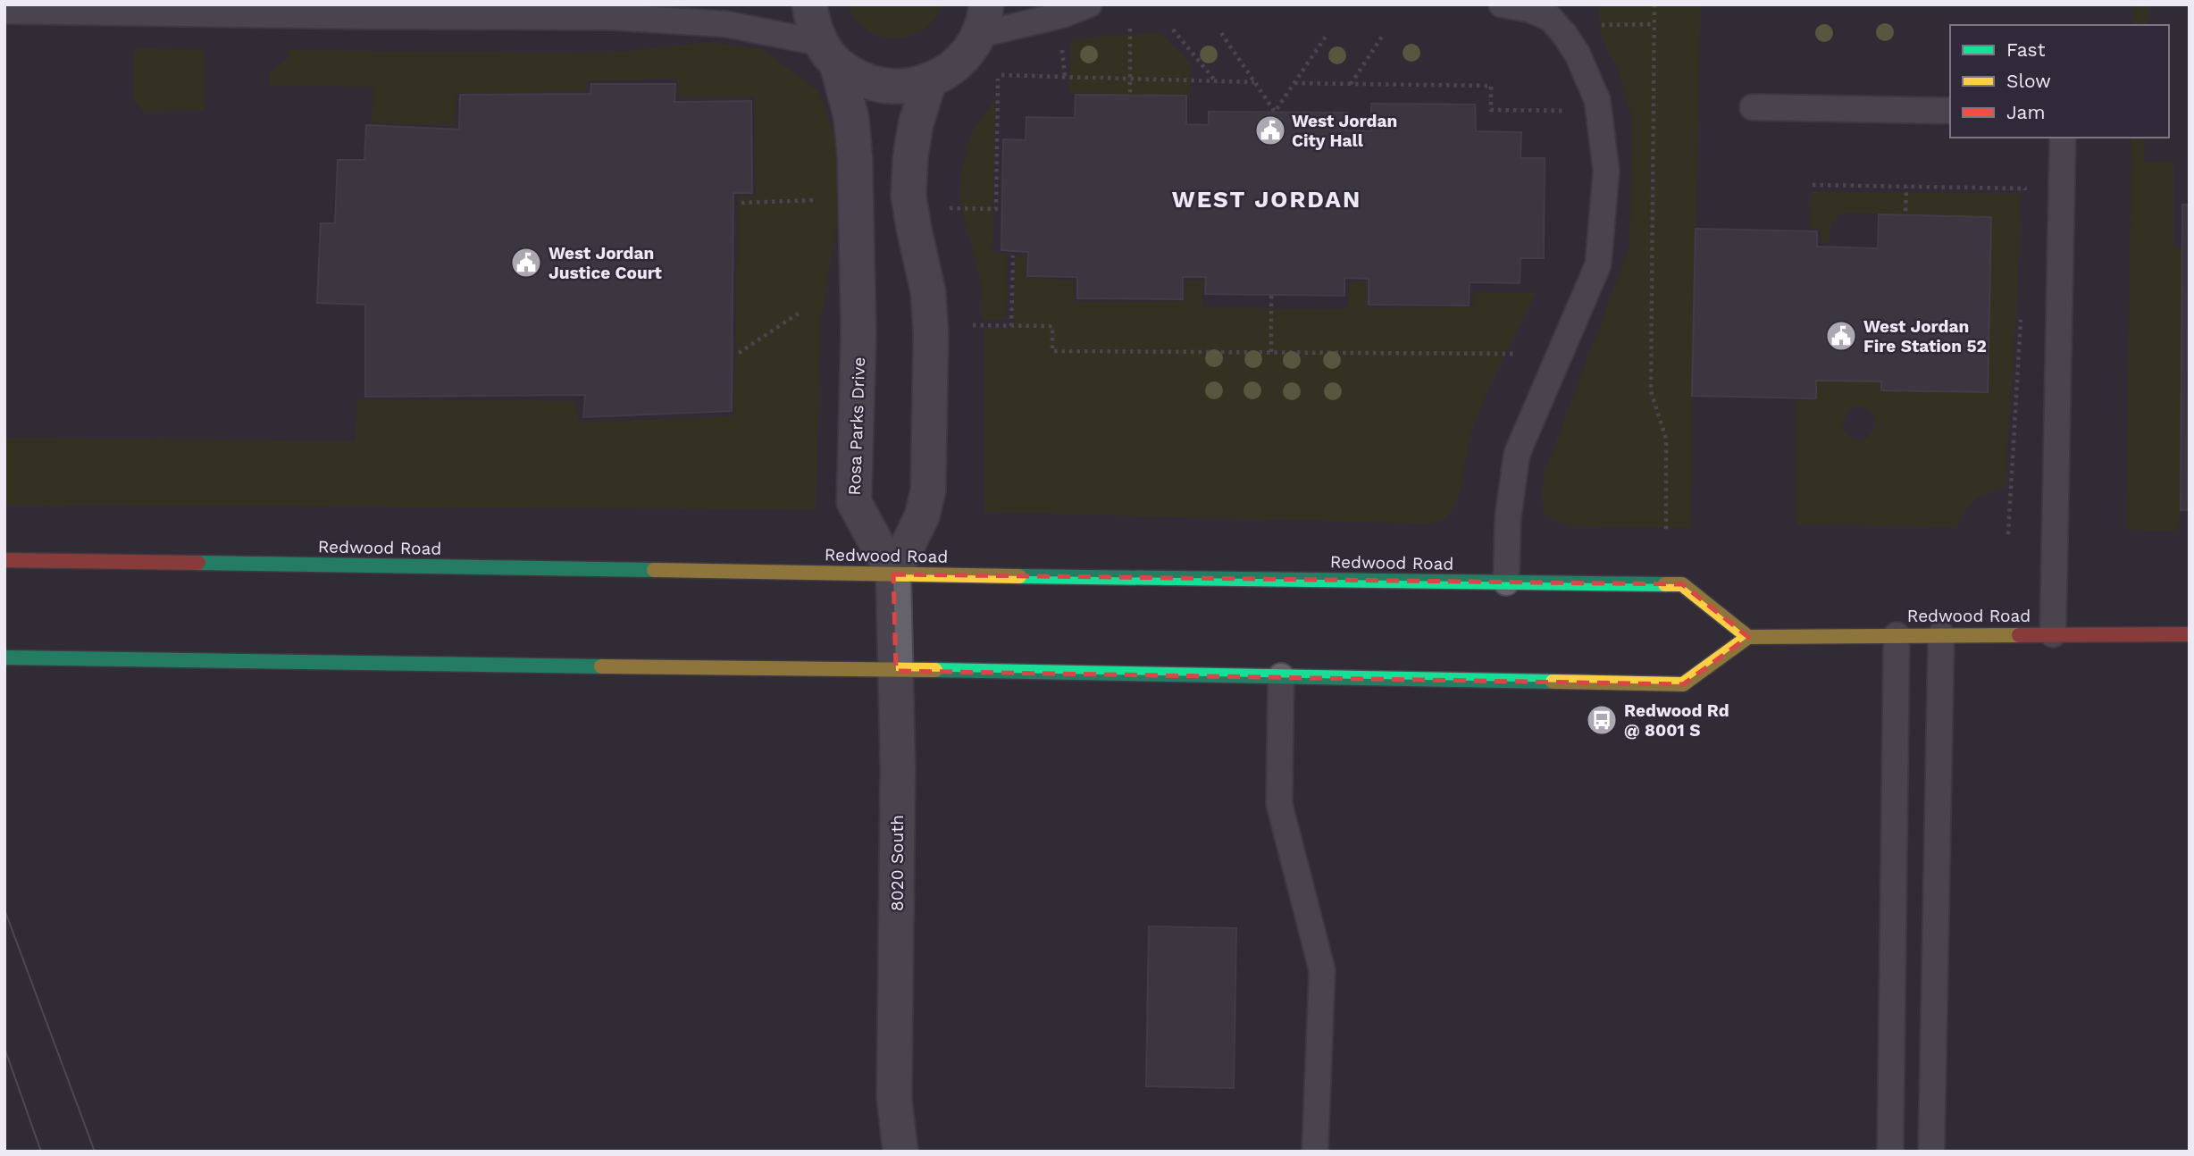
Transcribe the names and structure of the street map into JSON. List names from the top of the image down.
{
  "streets": {
    "main road": ["Redwood Road"],
    "street": ["Rosa Parks Drive", "8020 South"]
  },
  "crossings": [
    ["Rosa Parks Drive", "Redwood Road"],
    ["Rosa Parks Drive", "8020 South"],
    ["Redwood Road", "8020 South"]
  ],
  "districts": ["WEST JORDAN"],
  "places": {
    "public building": ["West Jordan City Hall", "West Jordan Justice Court", "West Jordan Fire Station 52"],
    "bus stop": ["Redwood Rd @ 8001 S"]
  },
  "legend": ["Fast", "Slow", "Jam"]
}
